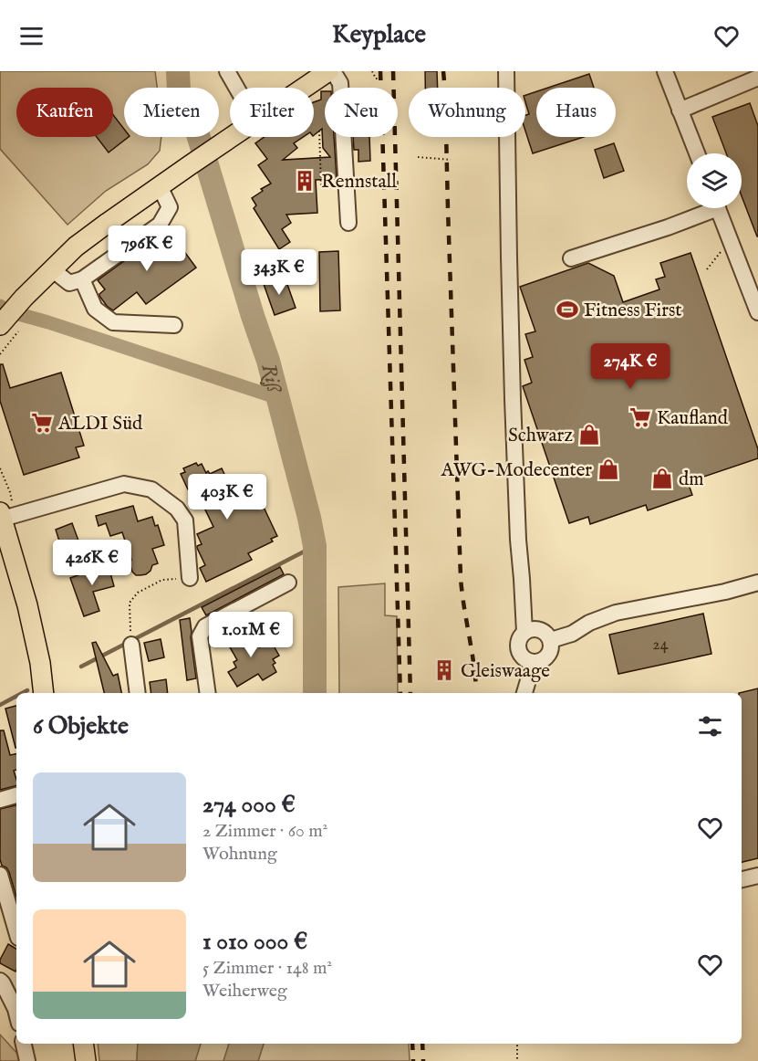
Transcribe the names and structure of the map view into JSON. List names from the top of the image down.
{
  "water": ["Riß"],
  "places": {
    "building": ["Rennstall", "Gleiswaage"],
    "sports": ["Fitness First"],
    "supermarket": ["Kaufland", "ALDI Süd"],
    "shop": ["Schwarz", "AWG-Modecenter", "dm"]
  },
  "house_numbers": ["24"],
  "page": {
    "header": "Keyplace",
    "chip": [
      "Kaufen",
      "Mieten",
      "Filter",
      "Neu",
      "Wohnung",
      "Haus"
    ],
    "price": [
      "796K €",
      "343K €",
      "274K €",
      "403K €",
      "426K €",
      "1.01M €"
    ],
    "heading": "6 Objekte",
    "list": [
      {
        "name": "274 000 €",
        "note": "2 Zimmer · 60 m² · Wohnung"
      },
      {
        "name": "1 010 000 €",
        "note": "5 Zimmer · 148 m² · Weiherweg"
      }
    ]
  }
}
